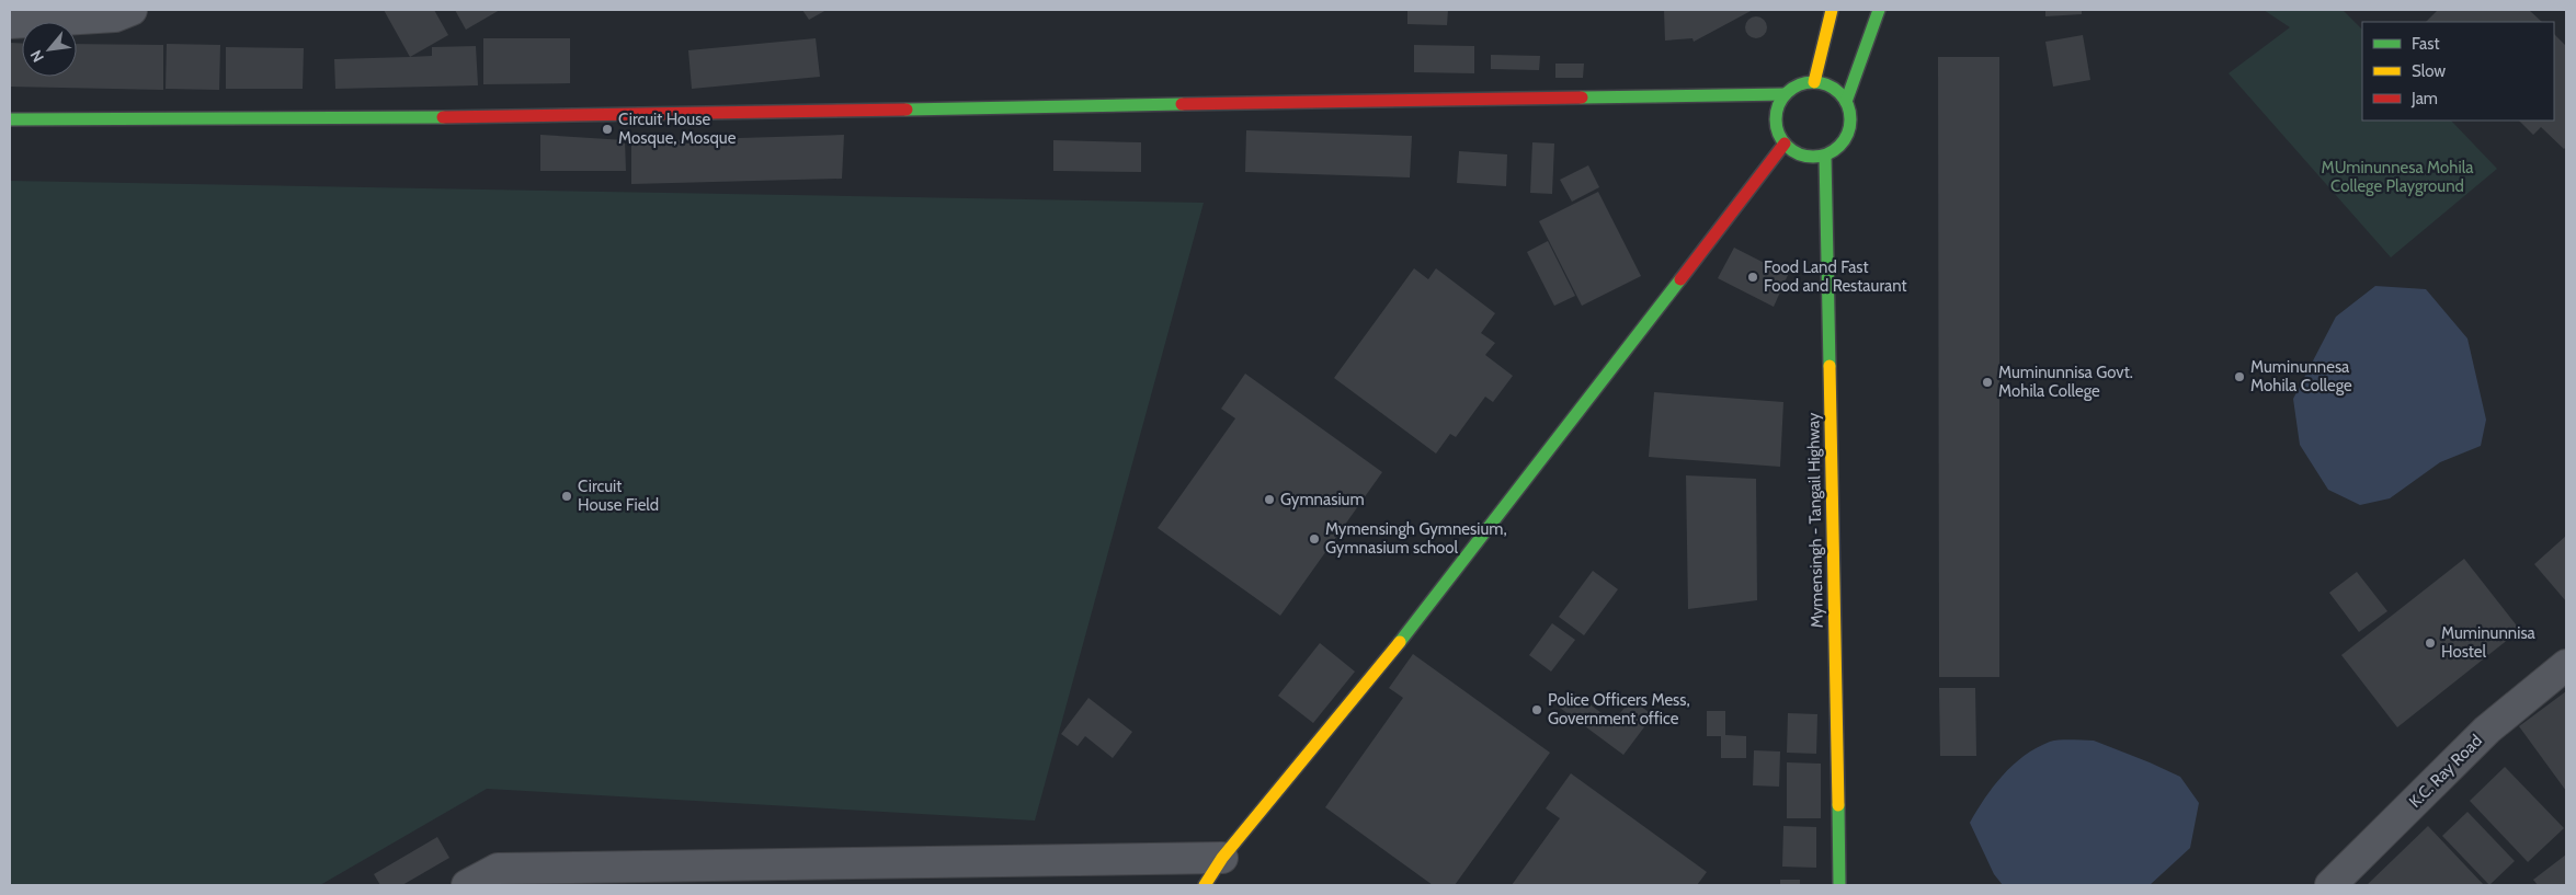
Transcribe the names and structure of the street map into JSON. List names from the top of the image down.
{
  "streets": {
    "main road": ["Mymensingh - Tangail Highway"],
    "street": ["K.C. Ray Road"]
  },
  "parks": ["MUminunnesa Mohila College Playground"],
  "places": [
    "Circuit House Mosque, Mosque",
    "Food Land Fast Food and Restaurant",
    "Muminunnesa Mohila College",
    "Muminunnisa Govt. Mohila College",
    "Circuit House Field",
    "Gymnasium",
    "Mymensingh Gymnesium, Gymnasium school",
    "Muminunnisa Hostel",
    "Police Officers Mess, Government office"
  ],
  "legend": ["Fast", "Slow", "Jam"],
  "north": "bottom left"
}
